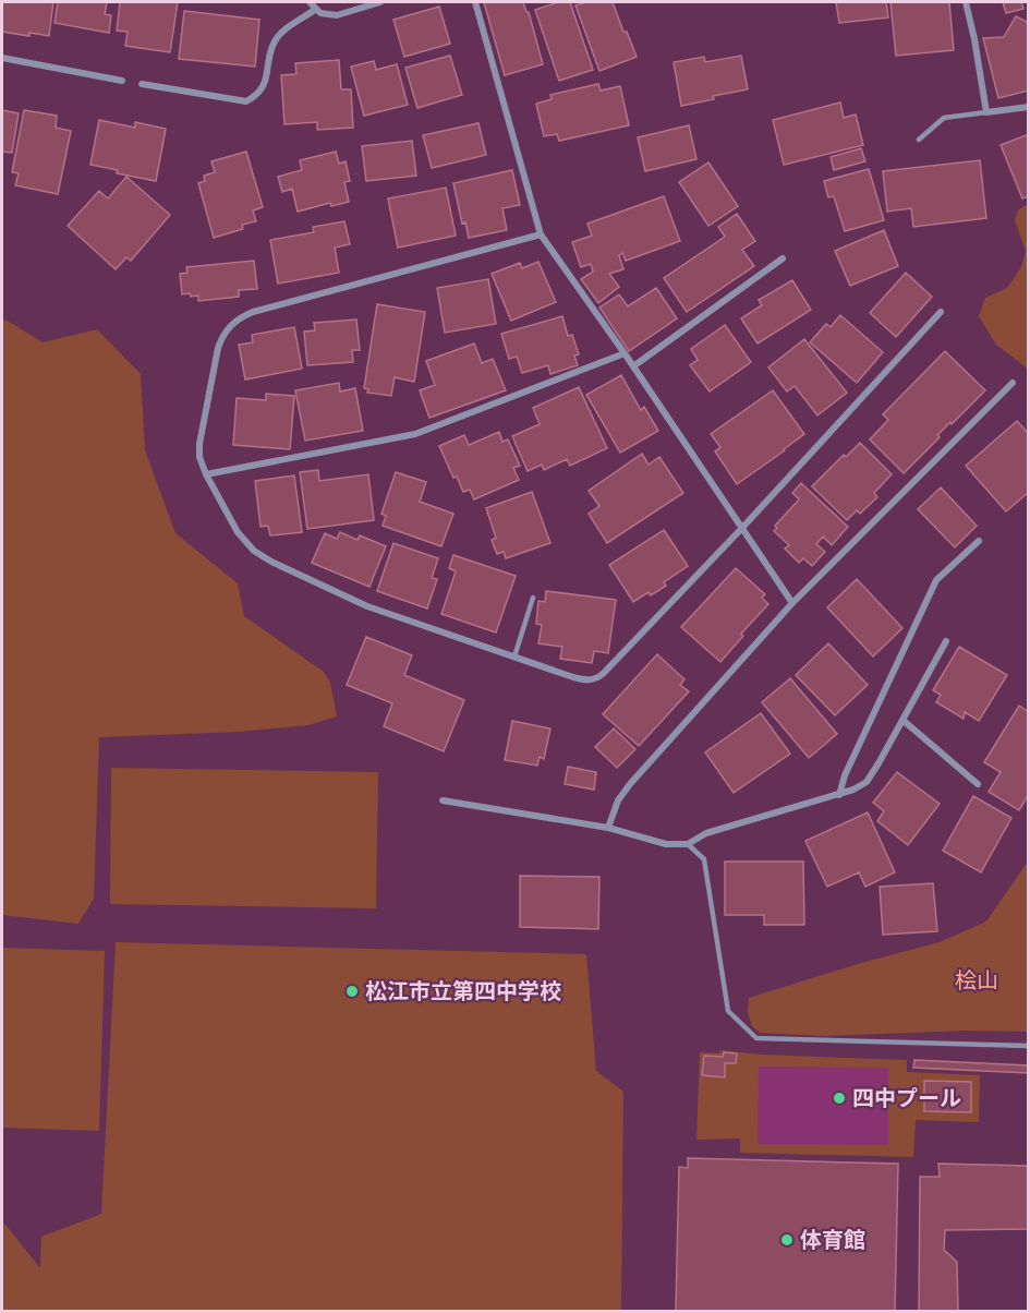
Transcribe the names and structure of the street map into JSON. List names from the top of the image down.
{
  "parks": ["桧山"],
  "places": ["松江市立第四中学校", "四中プール", "体育館"]
}
